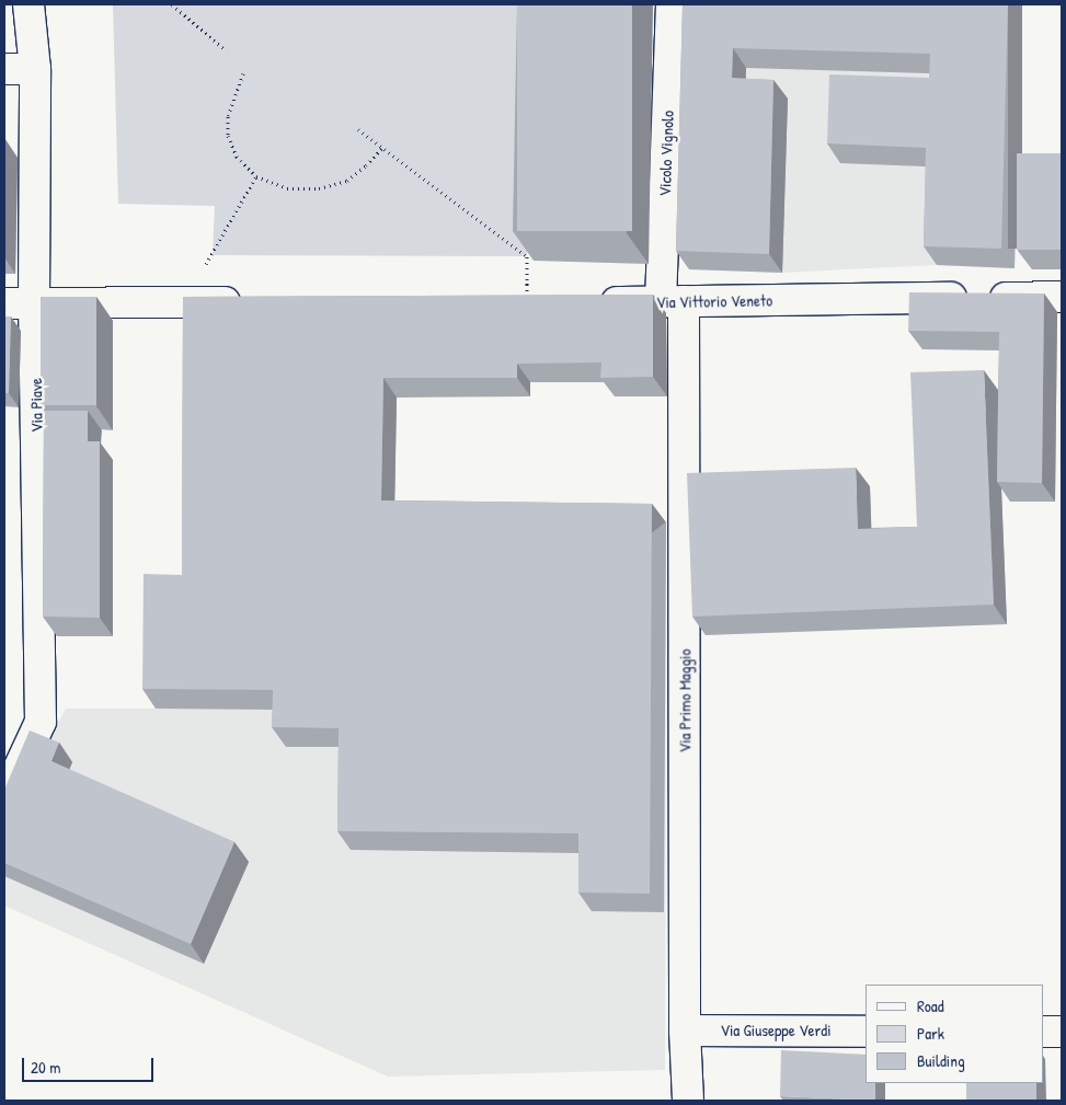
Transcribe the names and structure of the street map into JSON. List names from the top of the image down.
{
  "streets": {
    "street": [
      "Vicolo Vignolo",
      "Via Vittorio Veneto",
      "Via Piave",
      "Via Primo Maggio",
      "Via Giuseppe Verdi"
    ]
  },
  "crossings": [
    ["Vicolo Vignolo", "Via Vittorio Veneto"],
    ["Vicolo Vignolo", "Via Primo Maggio"],
    ["Via Vittorio Veneto", "Via Primo Maggio"],
    ["Via Primo Maggio", "Via Giuseppe Verdi"]
  ],
  "legend": ["Road", "Park", "Building"],
  "scale_bar": "20 m"
}
